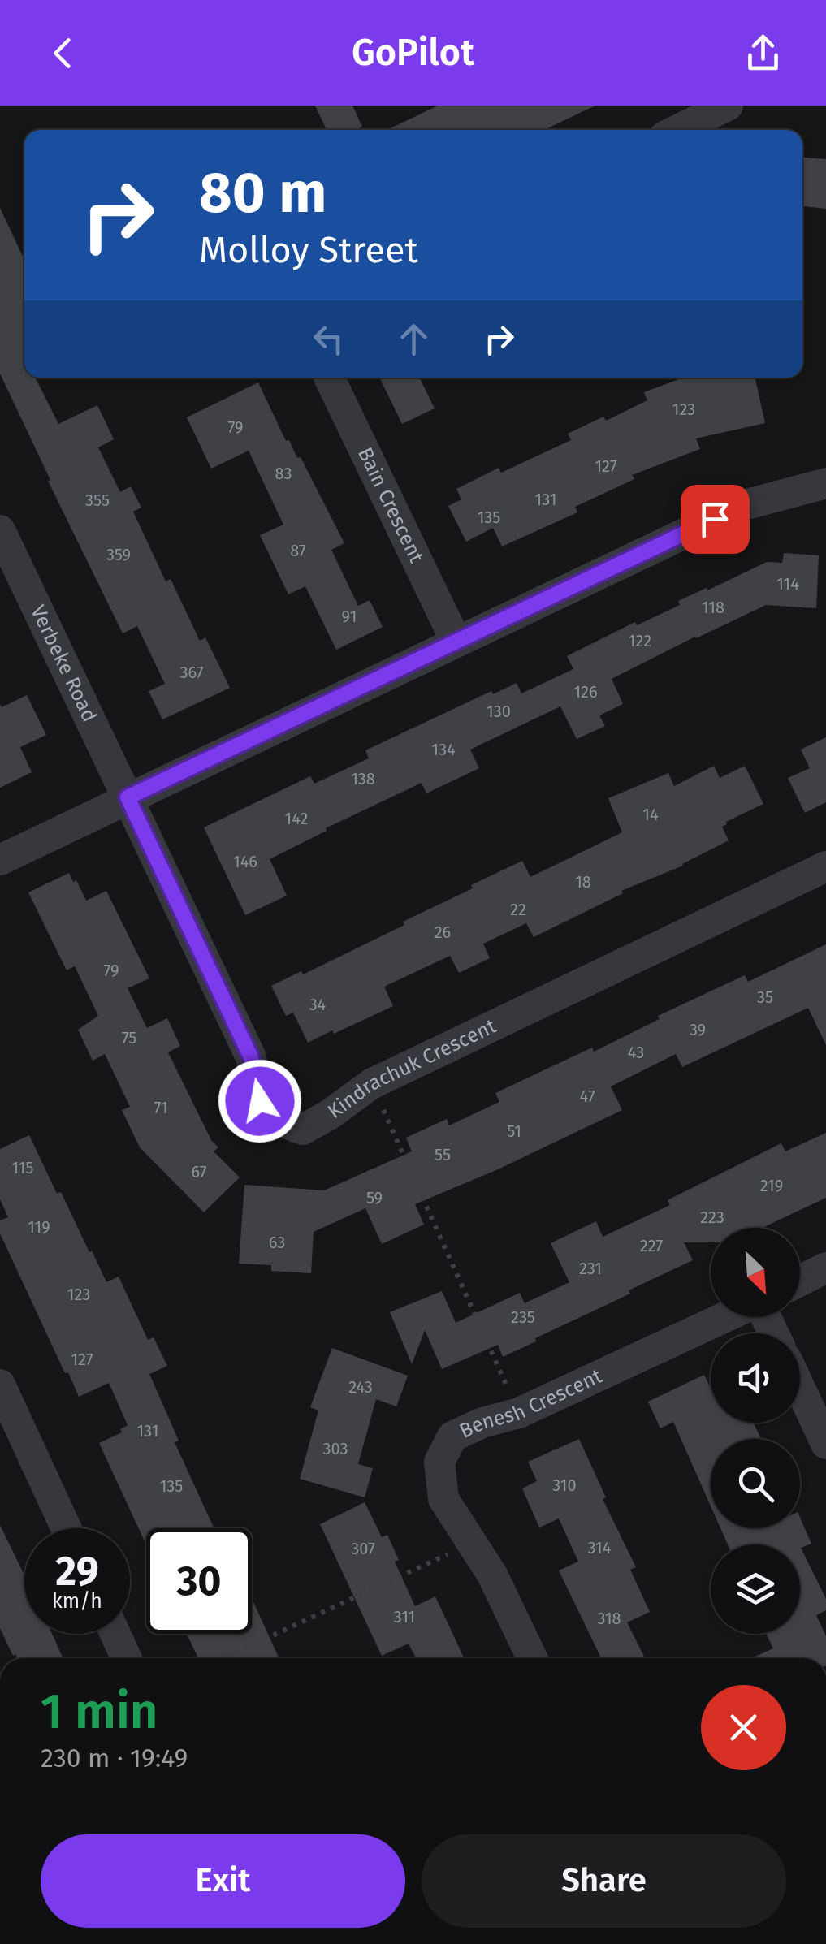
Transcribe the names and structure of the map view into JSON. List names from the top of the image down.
{
  "streets": {
    "street": [
      "Bain Crescent",
      "Verbeke Road",
      "Kindrachuk Crescent",
      "Benesh Crescent"
    ]
  },
  "crossings": [
    ["Verbeke Road", "Kindrachuk Crescent"]
  ],
  "house_numbers": [
    "123",
    "79",
    "127",
    "83",
    "131",
    "355",
    "135",
    "87",
    "359",
    "114",
    "118",
    "91",
    "122",
    "367",
    "126",
    "130",
    "134",
    "138",
    "14",
    "142",
    "146",
    "18",
    "22",
    "26",
    "79",
    "35",
    "34",
    "39",
    "75",
    "43",
    "47",
    "71",
    "51",
    "55",
    "115",
    "67",
    "219",
    "59",
    "223",
    "119",
    "63",
    "227",
    "231",
    "123",
    "235",
    "127",
    "243",
    "131",
    "303",
    "310",
    "135",
    "314",
    "307",
    "311",
    "318"
  ],
  "north": "bottom right",
  "page": {
    "header": "GoPilot",
    "turn": ["80 m", "Molloy Street"],
    "speed": "29 km/h",
    "limit": "30",
    "heading": ["1 min", "230 m · 19:49"],
    "buttons": ["Exit", "Share"]
  }
}
